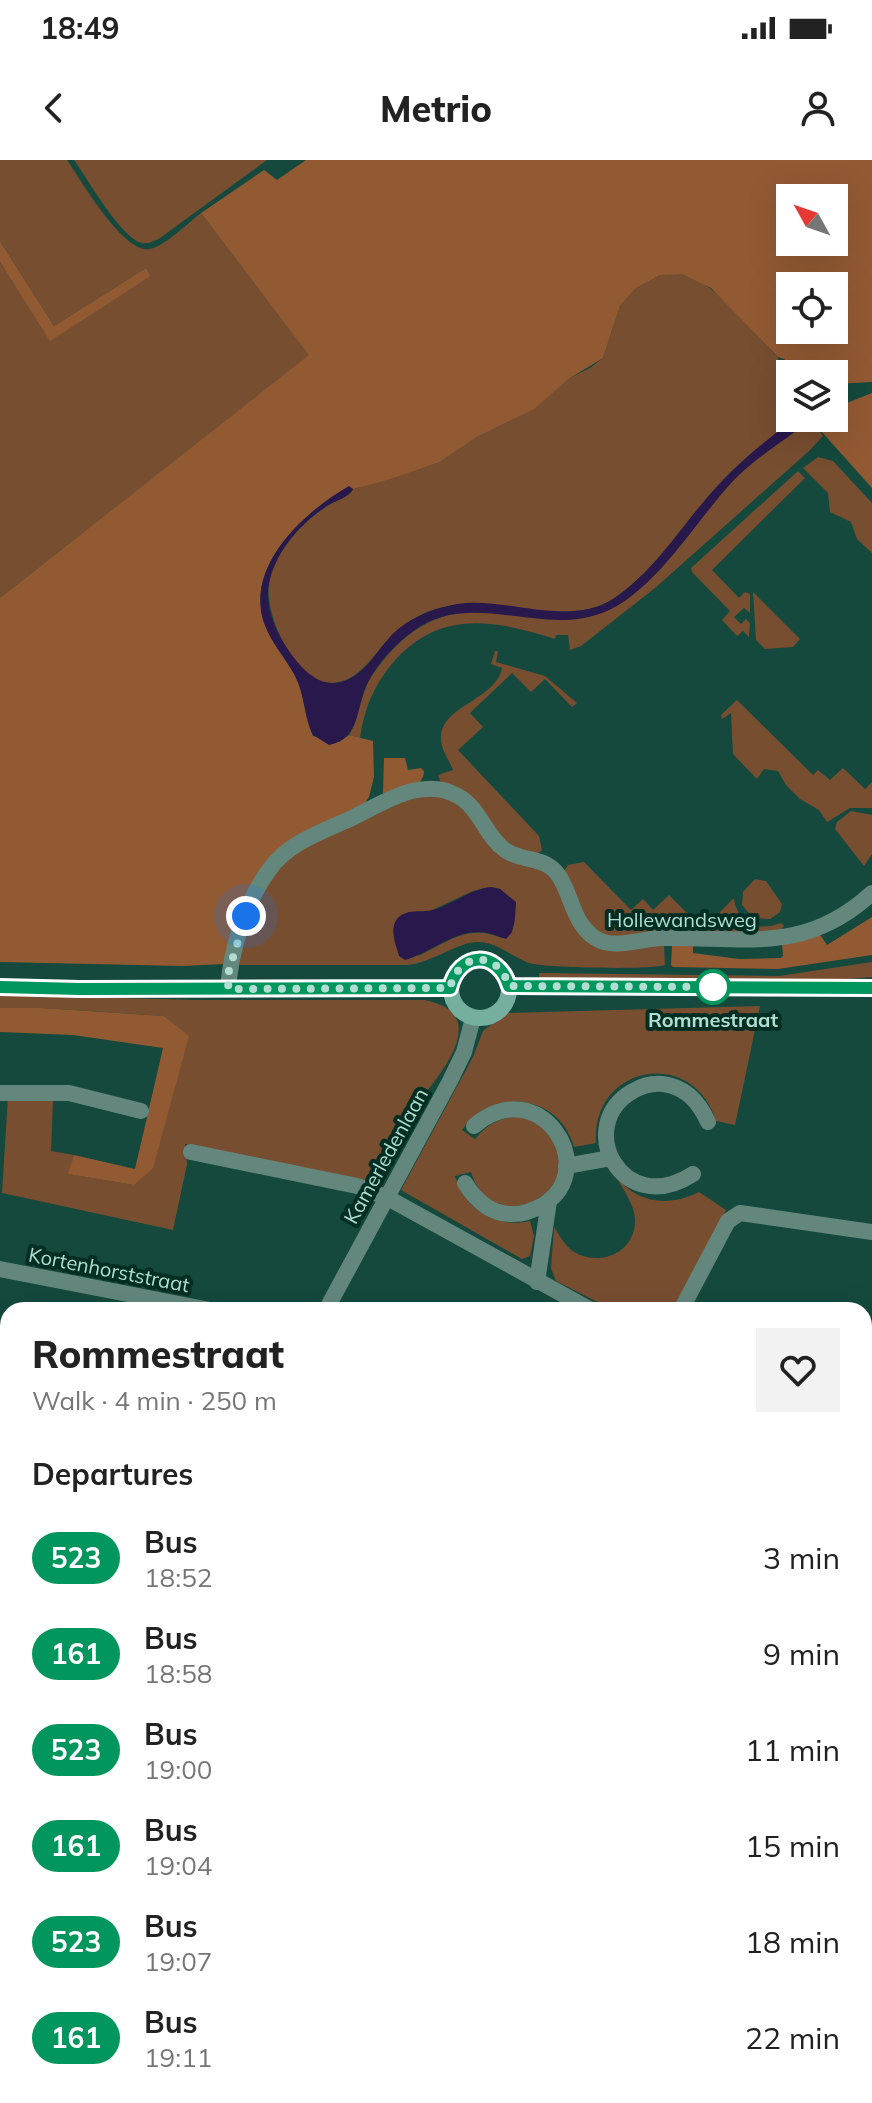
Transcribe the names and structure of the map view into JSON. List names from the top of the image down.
{
  "streets": {
    "street": ["Hollewandsweg", "Kamerledenlaan", "Kortenhorststraat"]
  },
  "places": ["Rommestraat"],
  "lines": ["bus line 523"],
  "north": "top left",
  "page": {
    "status": "18:49",
    "header": "Metrio",
    "heading": [
      ["Rommestraat", "Walk · 4 min · 250 m"],
      "Departures"
    ],
    "list": [
      {
        "mark": "523",
        "name": "Bus",
        "note": "18:52",
        "value": "3 min"
      },
      {
        "mark": "161",
        "name": "Bus",
        "note": "18:58",
        "value": "9 min"
      },
      {
        "mark": "523",
        "name": "Bus",
        "note": "19:00",
        "value": "11 min"
      },
      {
        "mark": "161",
        "name": "Bus",
        "note": "19:04",
        "value": "15 min"
      },
      {
        "mark": "523",
        "name": "Bus",
        "note": "19:07",
        "value": "18 min"
      },
      {
        "mark": "161",
        "name": "Bus",
        "note": "19:11",
        "value": "22 min"
      }
    ]
  }
}
